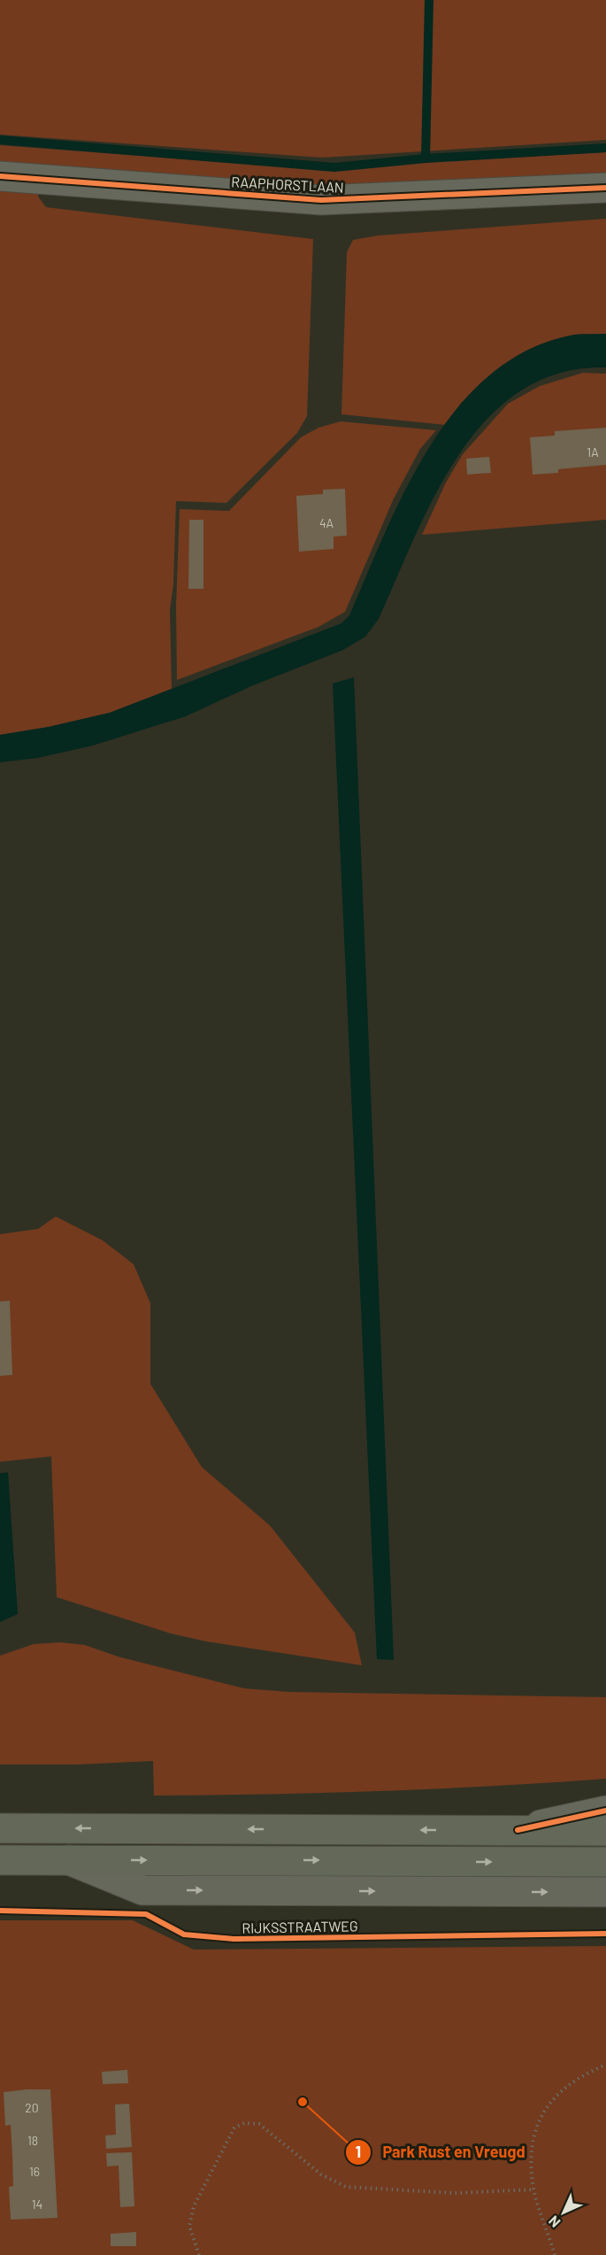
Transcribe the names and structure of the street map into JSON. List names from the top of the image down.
{
  "streets": {
    "street": ["RAAPHORSTLAAN"],
    "cycle path": ["RIJKSSTRAATWEG"]
  },
  "places": ["Park Rust en Vreugd"],
  "house_numbers": [
    "1A",
    "4A",
    "20",
    "18",
    "16",
    "14"
  ],
  "north": "bottom left"
}
